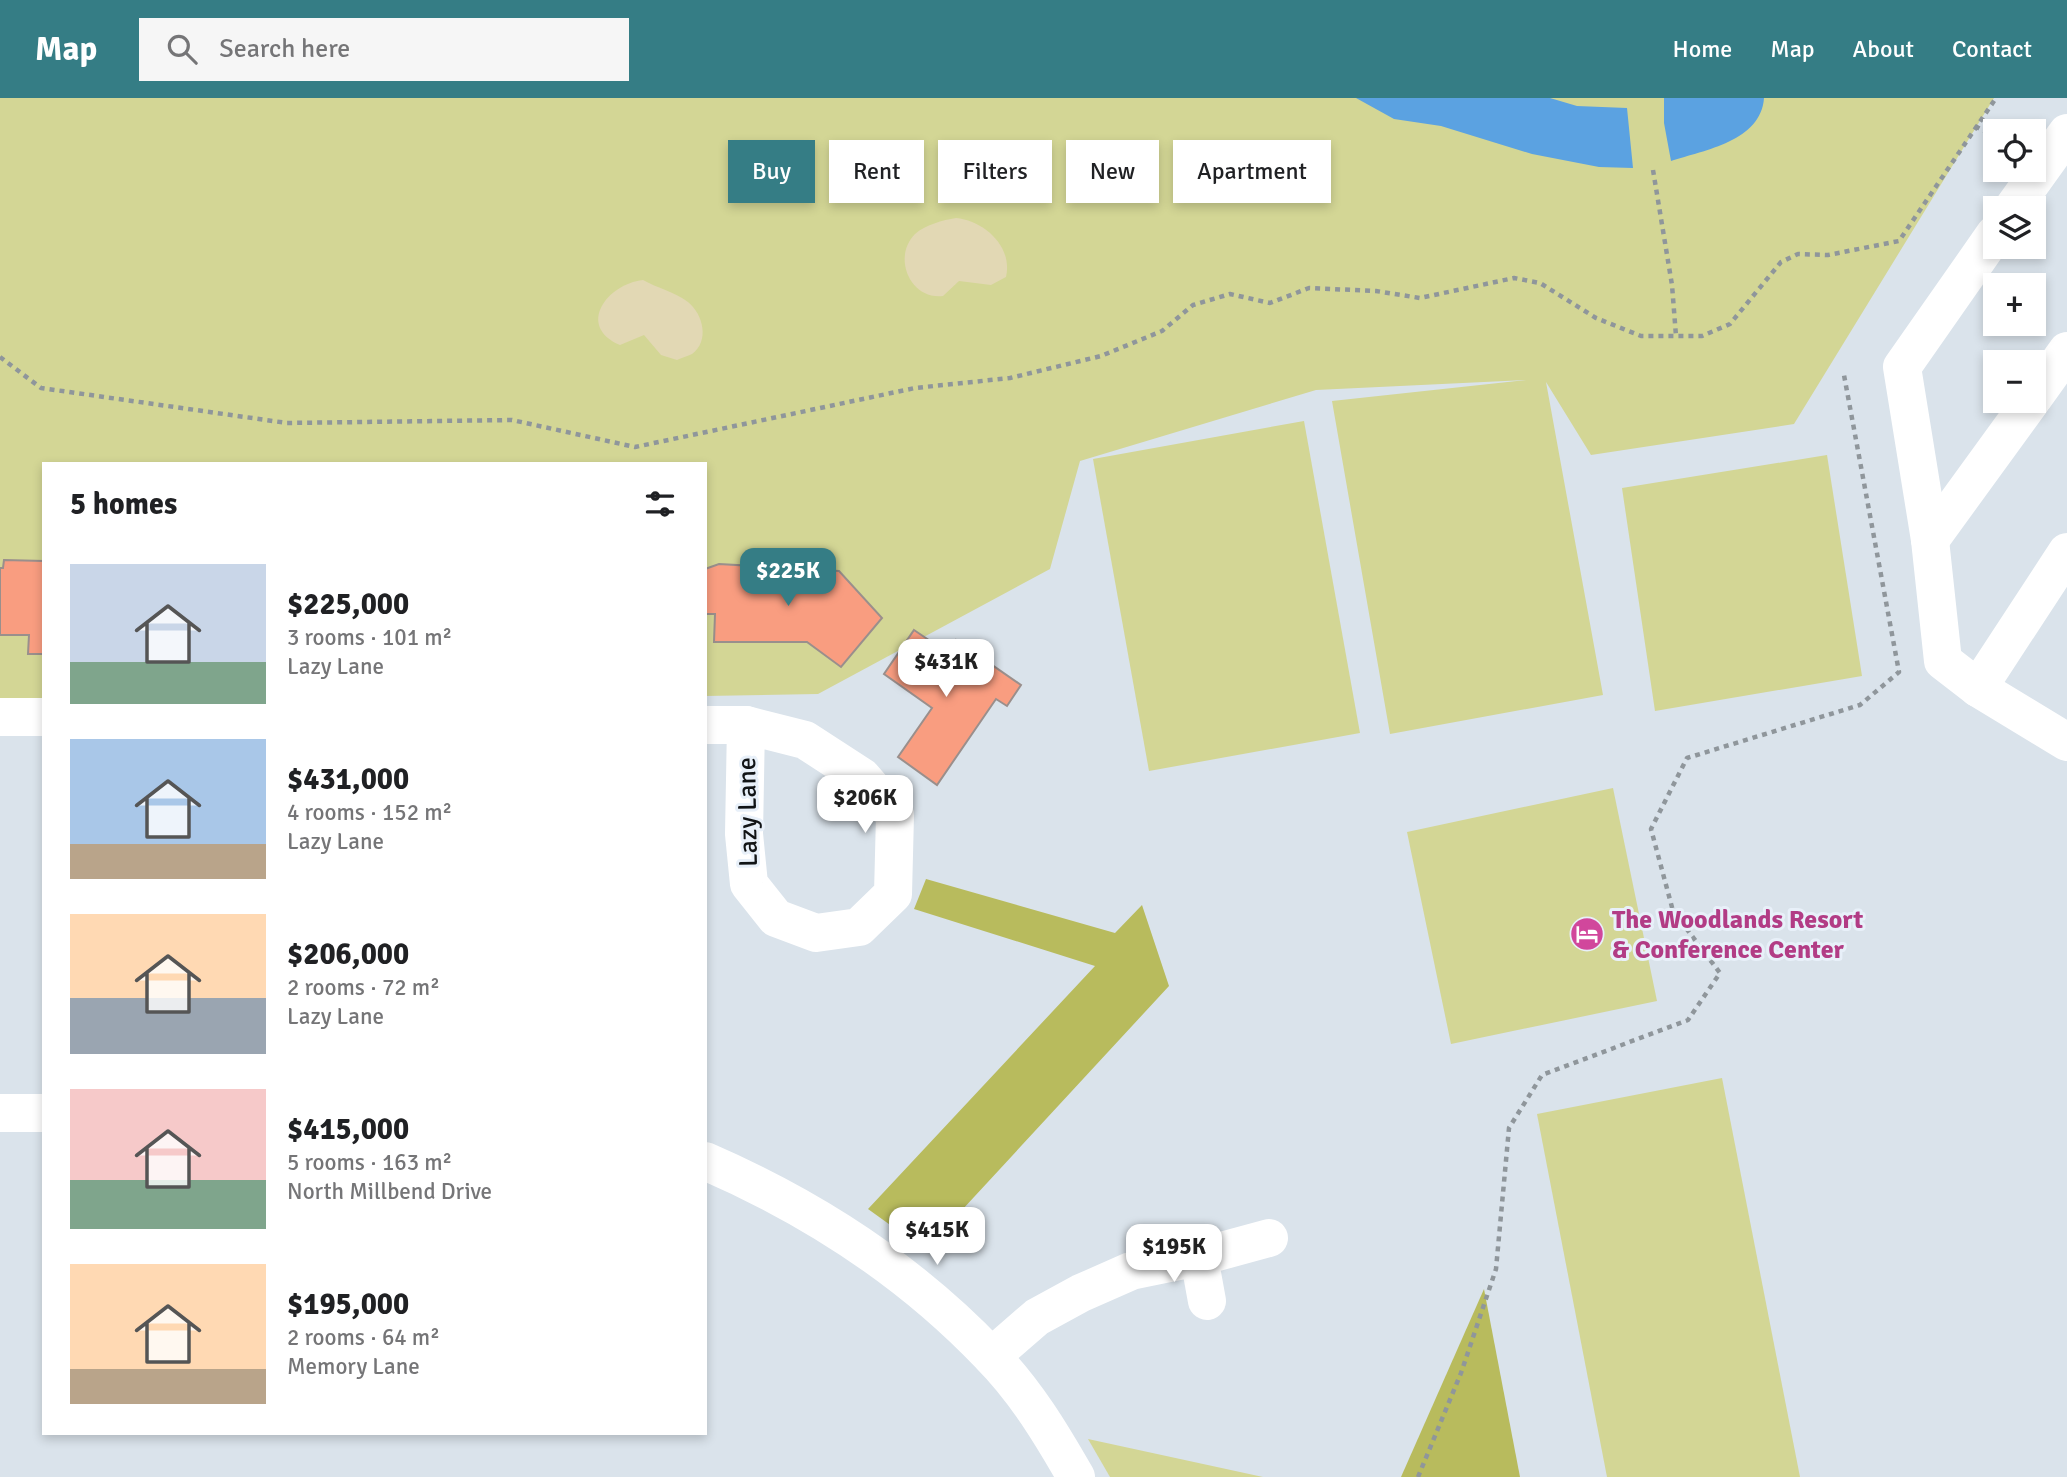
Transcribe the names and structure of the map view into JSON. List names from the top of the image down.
{
  "streets": {
    "street": ["Lazy Lane"]
  },
  "places": {
    "hotel": ["The Woodlands Resort & Conference Center"]
  },
  "page": {
    "header": "Map",
    "search": "Search here",
    "nav": [
      "Home",
      "Map",
      "About",
      "Contact"
    ],
    "map_buttons": ["+", "−"],
    "chip": [
      "Buy",
      "Rent",
      "Filters",
      "New",
      "Apartment"
    ],
    "heading": "5 homes",
    "list": [
      {
        "name": "$225,000",
        "note": "3 rooms · 101 m² · Lazy Lane"
      },
      {
        "name": "$431,000",
        "note": "4 rooms · 152 m² · Lazy Lane"
      },
      {
        "name": "$206,000",
        "note": "2 rooms · 72 m² · Lazy Lane"
      },
      {
        "name": "$415,000",
        "note": "5 rooms · 163 m² · North Millbend Drive"
      },
      {
        "name": "$195,000",
        "note": "2 rooms · 64 m² · Memory Lane"
      }
    ],
    "price": [
      "$225K",
      "$431K",
      "$206K",
      "$415K",
      "$195K"
    ]
  }
}
